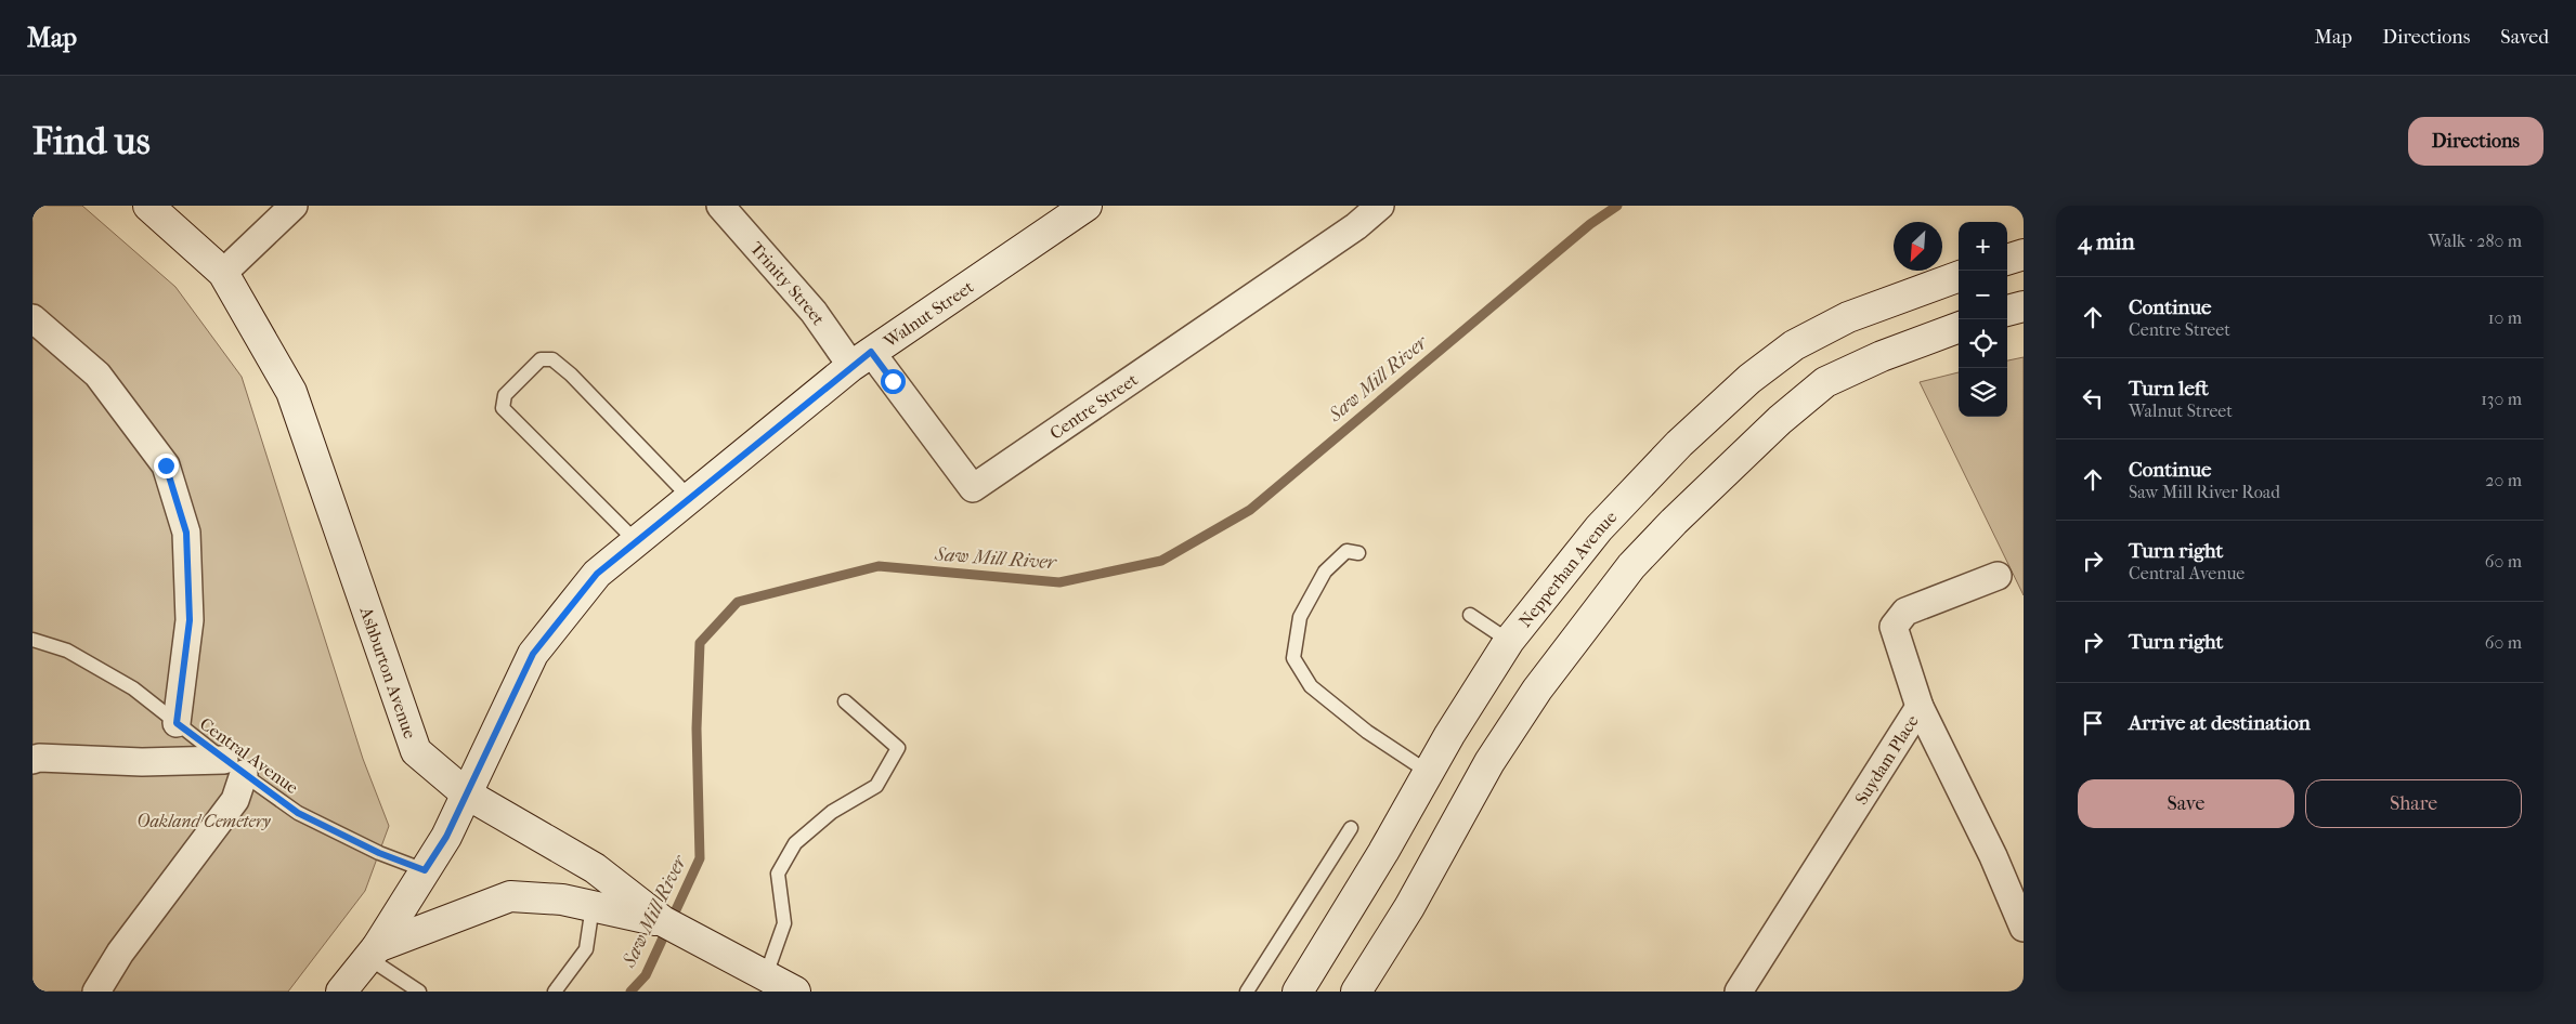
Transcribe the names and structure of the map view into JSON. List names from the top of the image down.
{
  "streets": {
    "main road": ["Walnut Street", "Nepperhan Avenue", "Ashburton Avenue"],
    "street": ["Trinity Street", "Centre Street", "Suydam Place"],
    "lane": ["Central Avenue"]
  },
  "crossings": [
    ["Trinity Street", "Walnut Street"],
    ["Trinity Street", "Centre Street"],
    ["Walnut Street", "Centre Street"],
    ["Walnut Street", "Ashburton Avenue"],
    ["Walnut Street", "Central Avenue"]
  ],
  "water": ["Saw Mill River"],
  "parks": ["Oakland Cemetery"],
  "north": "bottom left",
  "page": {
    "header": "Map",
    "nav": ["Map", "Directions", "Saved"],
    "buttons": [
      "Directions",
      ["Save", "Share"]
    ],
    "title": "Find us",
    "heading": ["4 min", "Walk · 280 m"],
    "map_buttons": ["+", "−"],
    "list": [
      ["Continue", "Centre Street", "10 m"],
      ["Turn left", "Walnut Street", "130 m"],
      ["Continue", "Saw Mill River Road", "20 m"],
      ["Turn right", "Central Avenue", "60 m"],
      ["Turn right", "60 m"],
      "Arrive at destination"
    ]
  }
}
